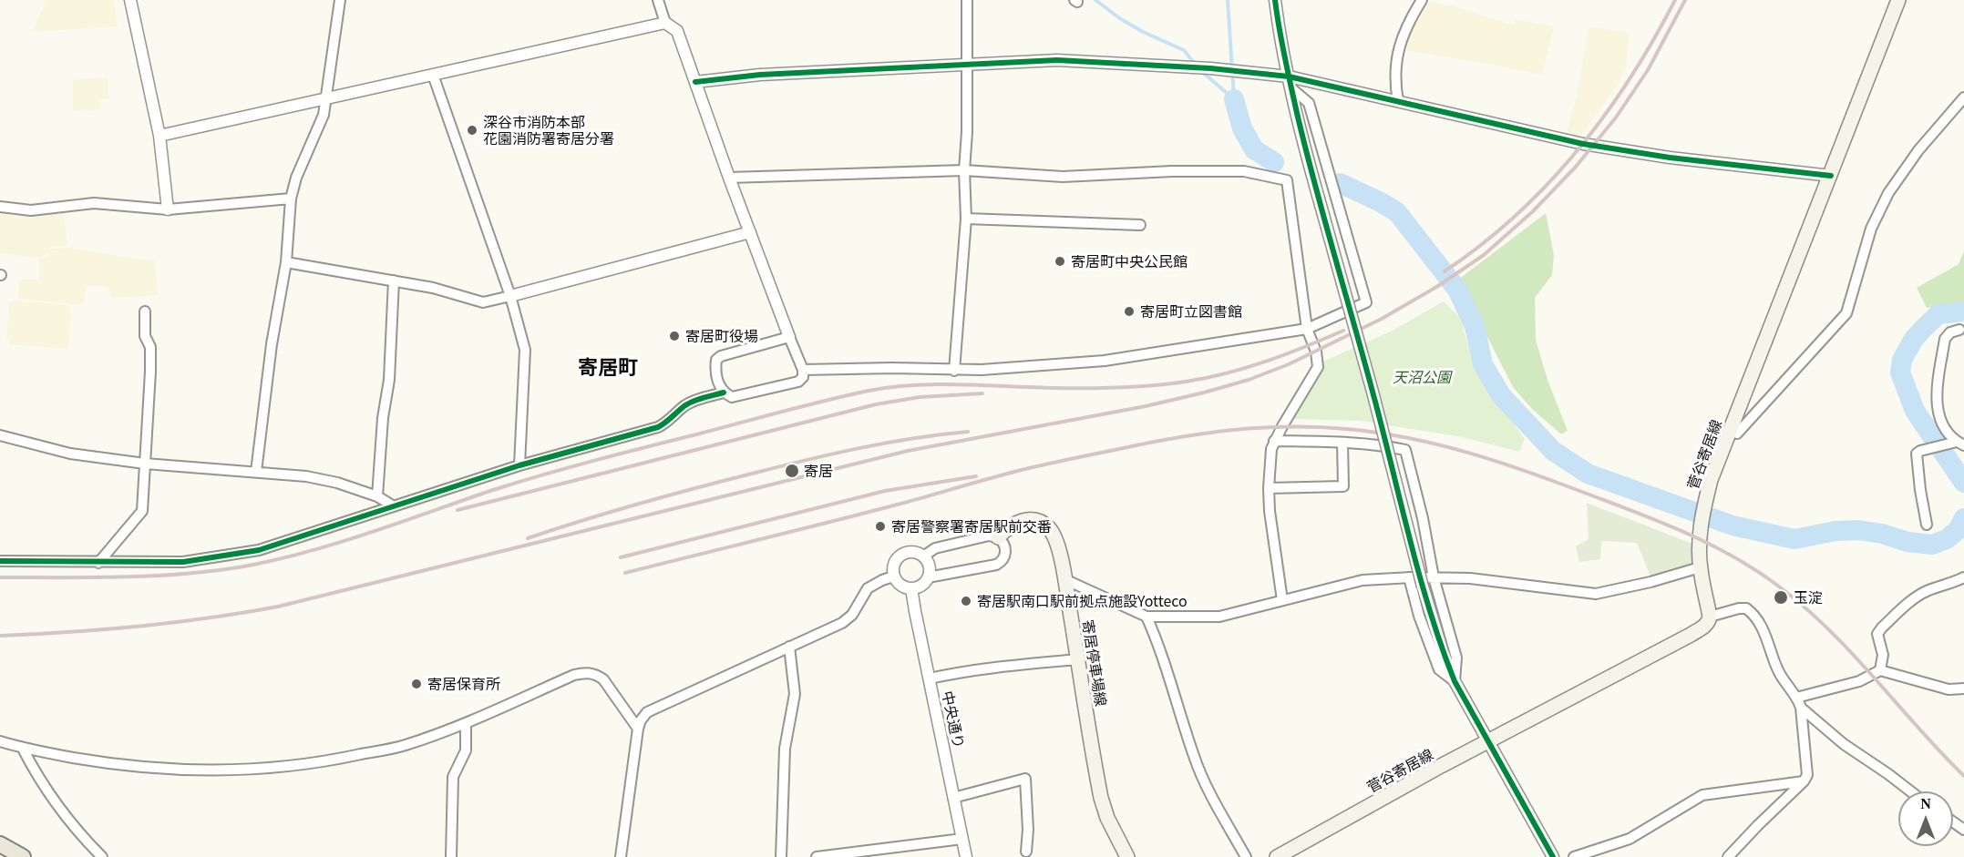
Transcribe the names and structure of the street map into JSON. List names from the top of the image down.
{
  "streets": {
    "main road": ["菅谷寄居線", "寄居停車場線"],
    "street": ["中央通り"]
  },
  "districts": ["寄居町"],
  "parks": ["天沼公園"],
  "places": [
    "深谷市消防本部 花園消防署寄居分署",
    "寄居町中央公民館",
    "寄居町立図書館",
    "寄居町役場",
    "寄居",
    "寄居警察署寄居駅前交番",
    "玉淀",
    "寄居駅南口駅前拠点施設Yotteco",
    "寄居保育所"
  ],
  "north": "top"
}
